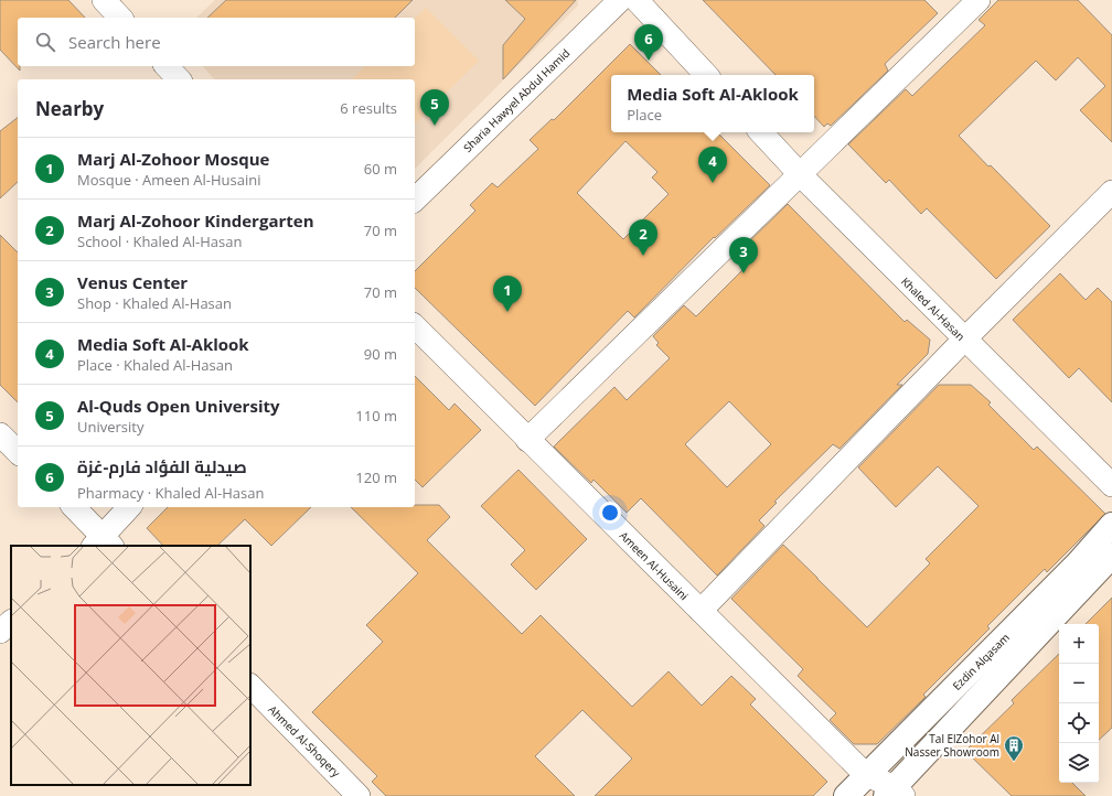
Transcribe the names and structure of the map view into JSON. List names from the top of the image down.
{
  "streets": {
    "main road": ["Ezdin Alqasam"],
    "street": [
      "Sharia Hawyel Abdul Hamid",
      "Khaled Al-Hasan",
      "Ameen Al-Husaini",
      "Ahmed Al-Shoqery"
    ]
  },
  "crossings": [
    ["Ameen Al-Husaini", "Ezdin Alqasam"]
  ],
  "places": {
    "building": ["Tal ElZohor Al Nasser Showroom"]
  },
  "page": {
    "search": "Search here",
    "pins": [
      "6",
      "5",
      "4",
      "2",
      "3",
      "1"
    ],
    "popup": ["Media Soft Al-Aklook", "Place"],
    "heading": ["Nearby", "6 results"],
    "list": [
      {
        "mark": "1",
        "name": "Marj Al-Zohoor Mosque",
        "note": "Mosque · Ameen Al-Husaini",
        "value": "60 m"
      },
      {
        "mark": "2",
        "name": "Marj Al-Zohoor Kindergarten",
        "note": "School · Khaled Al-Hasan",
        "value": "70 m"
      },
      {
        "mark": "3",
        "name": "Venus Center",
        "note": "Shop · Khaled Al-Hasan",
        "value": "70 m"
      },
      {
        "mark": "4",
        "name": "Media Soft Al-Aklook",
        "note": "Place · Khaled Al-Hasan",
        "value": "90 m"
      },
      {
        "mark": "5",
        "name": "Al-Quds Open University",
        "note": "University",
        "value": "110 m"
      },
      {
        "mark": "6",
        "name": "صيدلية الفؤاد فارم-غزة",
        "note": "Pharmacy · Khaled Al-Hasan",
        "value": "120 m"
      }
    ],
    "map_buttons": ["+", "−"]
  }
}
